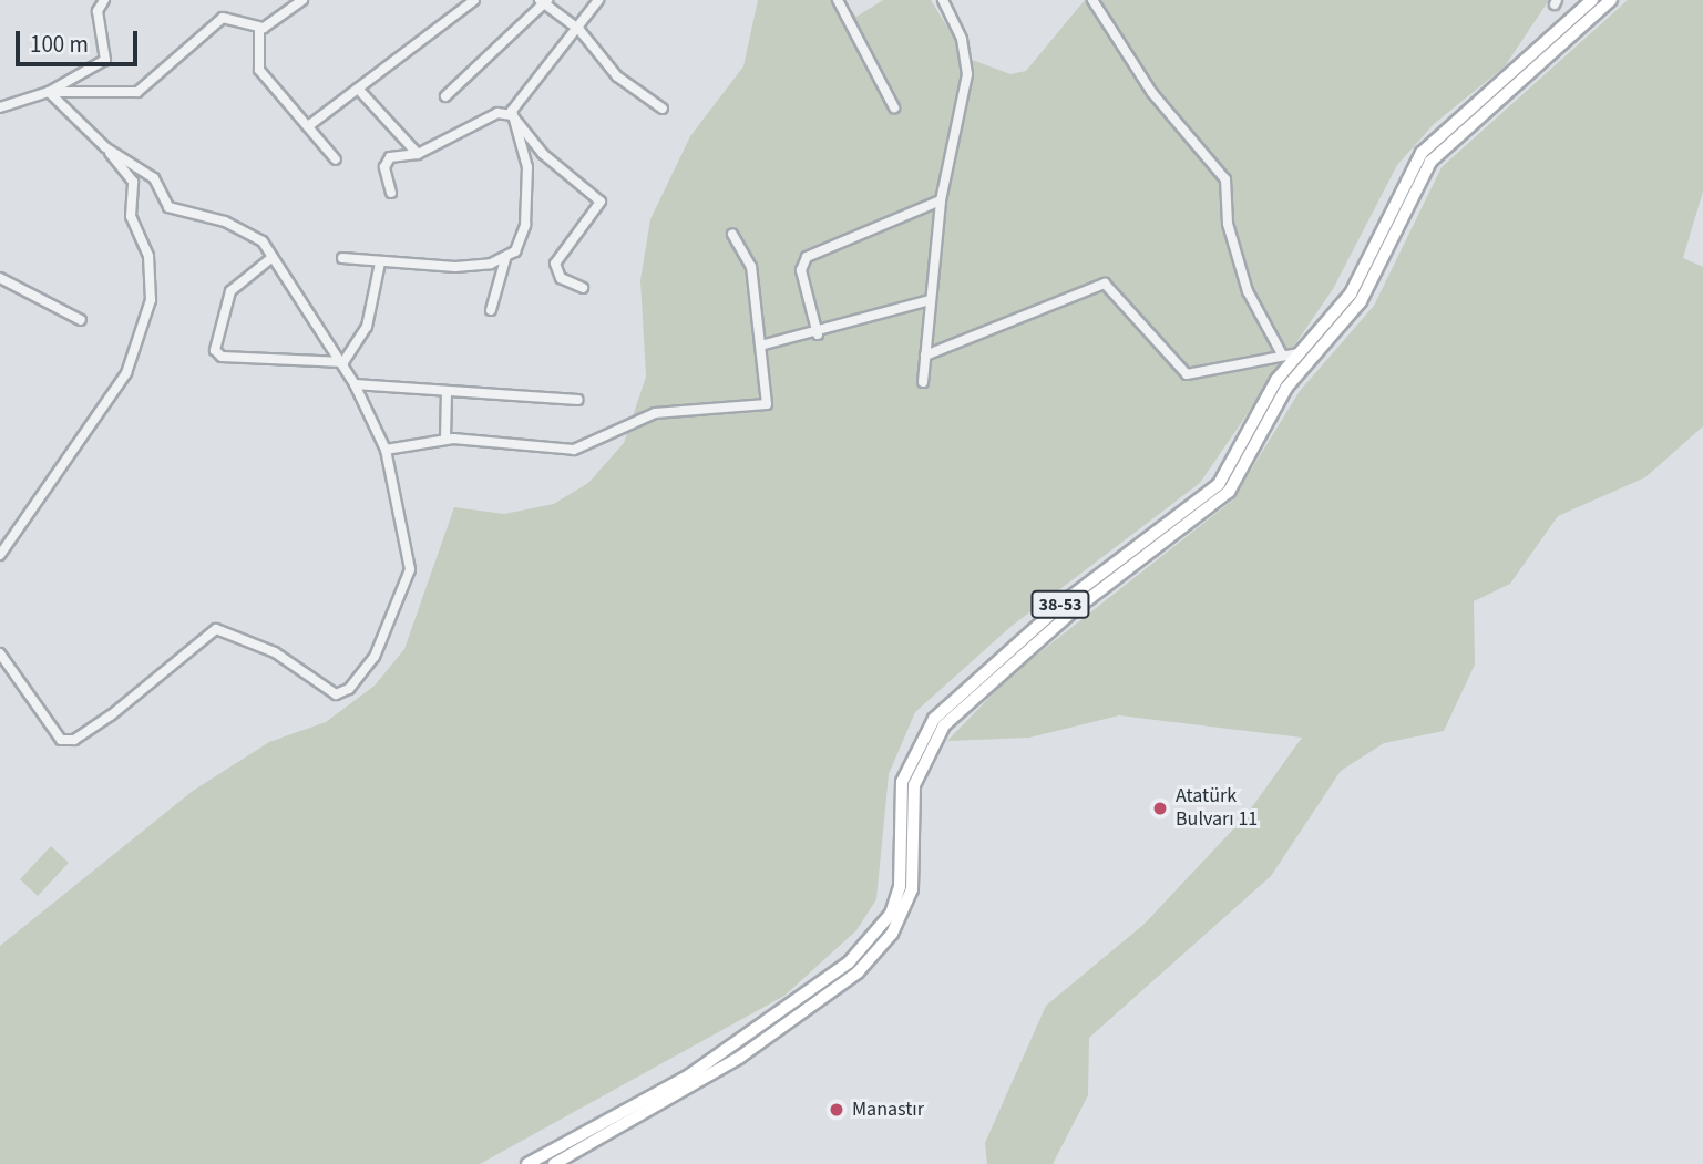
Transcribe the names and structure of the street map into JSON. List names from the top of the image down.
{
  "streets": {
    "main road": ["38-53"]
  },
  "places": ["Atatürk Bulvarı 11", "Manastır"],
  "scale_bar": "100 m"
}
